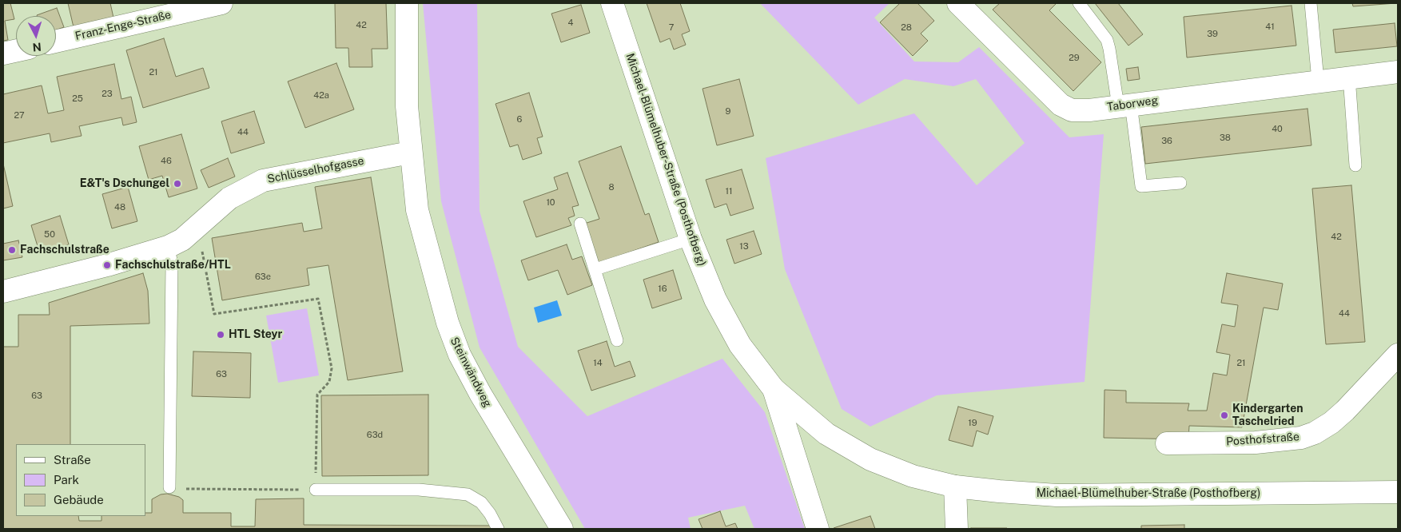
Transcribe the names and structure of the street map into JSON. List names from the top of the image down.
{
  "streets": {
    "street": [
      "Franz-Enge-Straße",
      "Taborweg",
      "Michael-Blümelhuber-Straße (Posthofberg)",
      "Schlüsselhofgasse",
      "Steinwändweg",
      "Posthofstraße"
    ]
  },
  "crossings": [
    ["Schlüsselhofgasse", "Steinwändweg"]
  ],
  "places": [
    "E&T's Dschungel",
    "Fachschulstraße",
    "Fachschulstraße/HTL",
    "HTL Steyr",
    "Kindergarten Taschelried"
  ],
  "house_numbers": [
    "4",
    "42",
    "41",
    "7",
    "28",
    "39",
    "29",
    "21",
    "23",
    "42a",
    "25",
    "9",
    "27",
    "6",
    "40",
    "44",
    "38",
    "36",
    "46",
    "8",
    "11",
    "10",
    "48",
    "50",
    "42",
    "13",
    "63e",
    "16",
    "44",
    "14",
    "21",
    "63",
    "63",
    "19",
    "63d"
  ],
  "legend": ["Straße", "Park", "Gebäude"],
  "north": "bottom"
}
